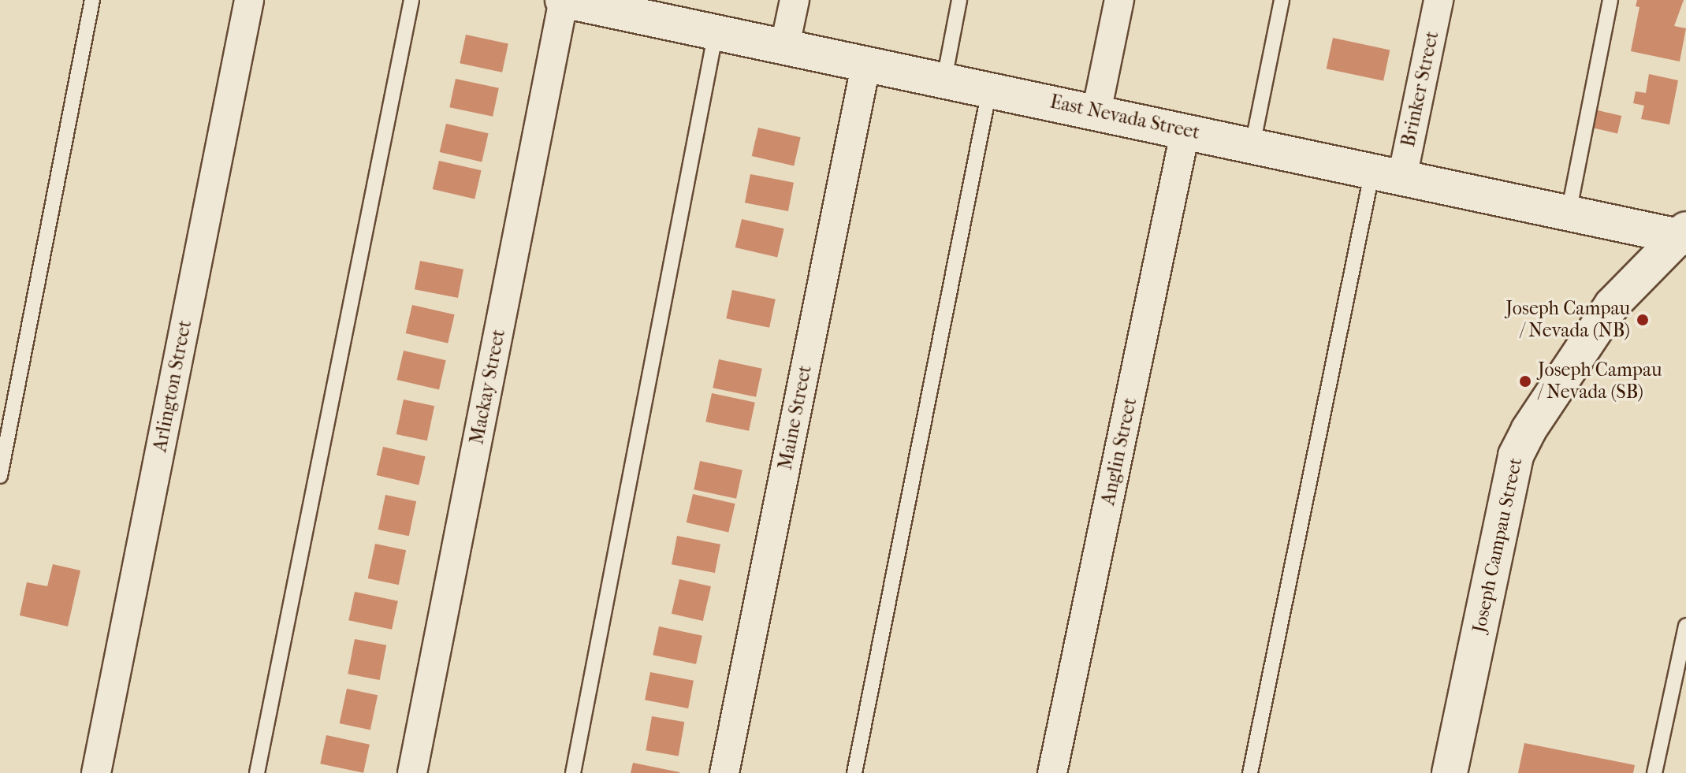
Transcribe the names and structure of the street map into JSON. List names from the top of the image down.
{
  "streets": {
    "street": [
      "Brinker Street",
      "East Nevada Street",
      "Arlington Street",
      "Mackay Street",
      "Maine Street",
      "Anglin Street",
      "Joseph Campau Street"
    ]
  },
  "crossings": [
    ["Brinker Street", "East Nevada Street"],
    ["East Nevada Street", "Mackay Street"],
    ["East Nevada Street", "Maine Street"],
    ["East Nevada Street", "Anglin Street"],
    ["East Nevada Street", "Joseph Campau Street"]
  ],
  "places": ["Joseph Campau / Nevada (NB)", "Joseph Campau / Nevada (SB)"]
}
